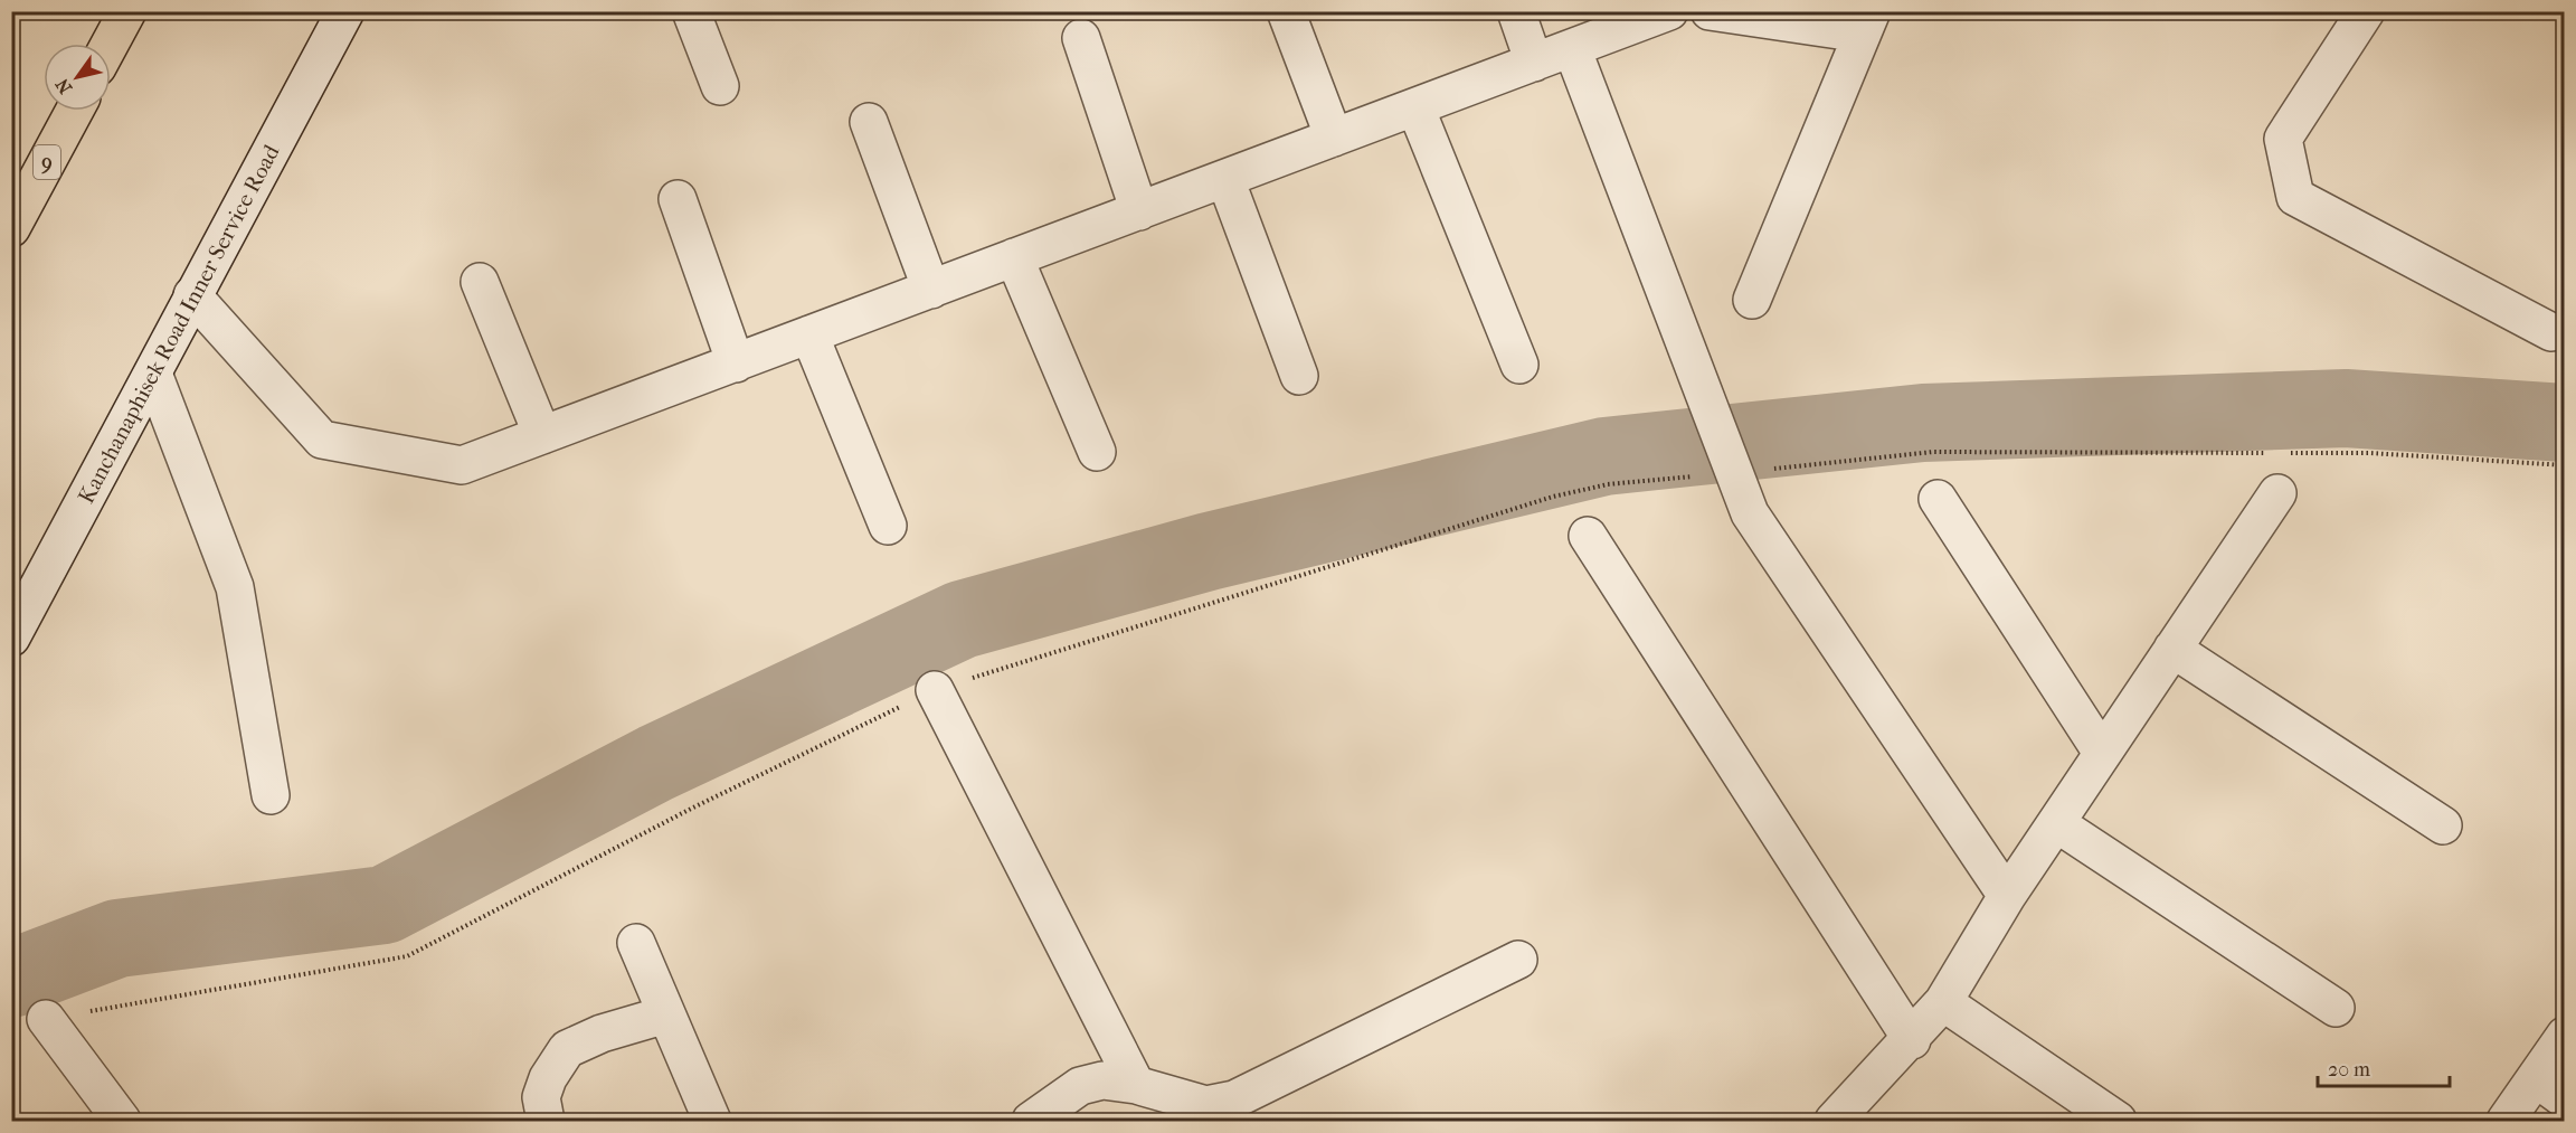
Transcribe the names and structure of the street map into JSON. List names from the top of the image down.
{
  "streets": {
    "highway": ["9"],
    "street": ["Kanchanaphisek Road Inner Service Road"]
  },
  "scale_bar": "20 m",
  "north": "bottom left"
}
